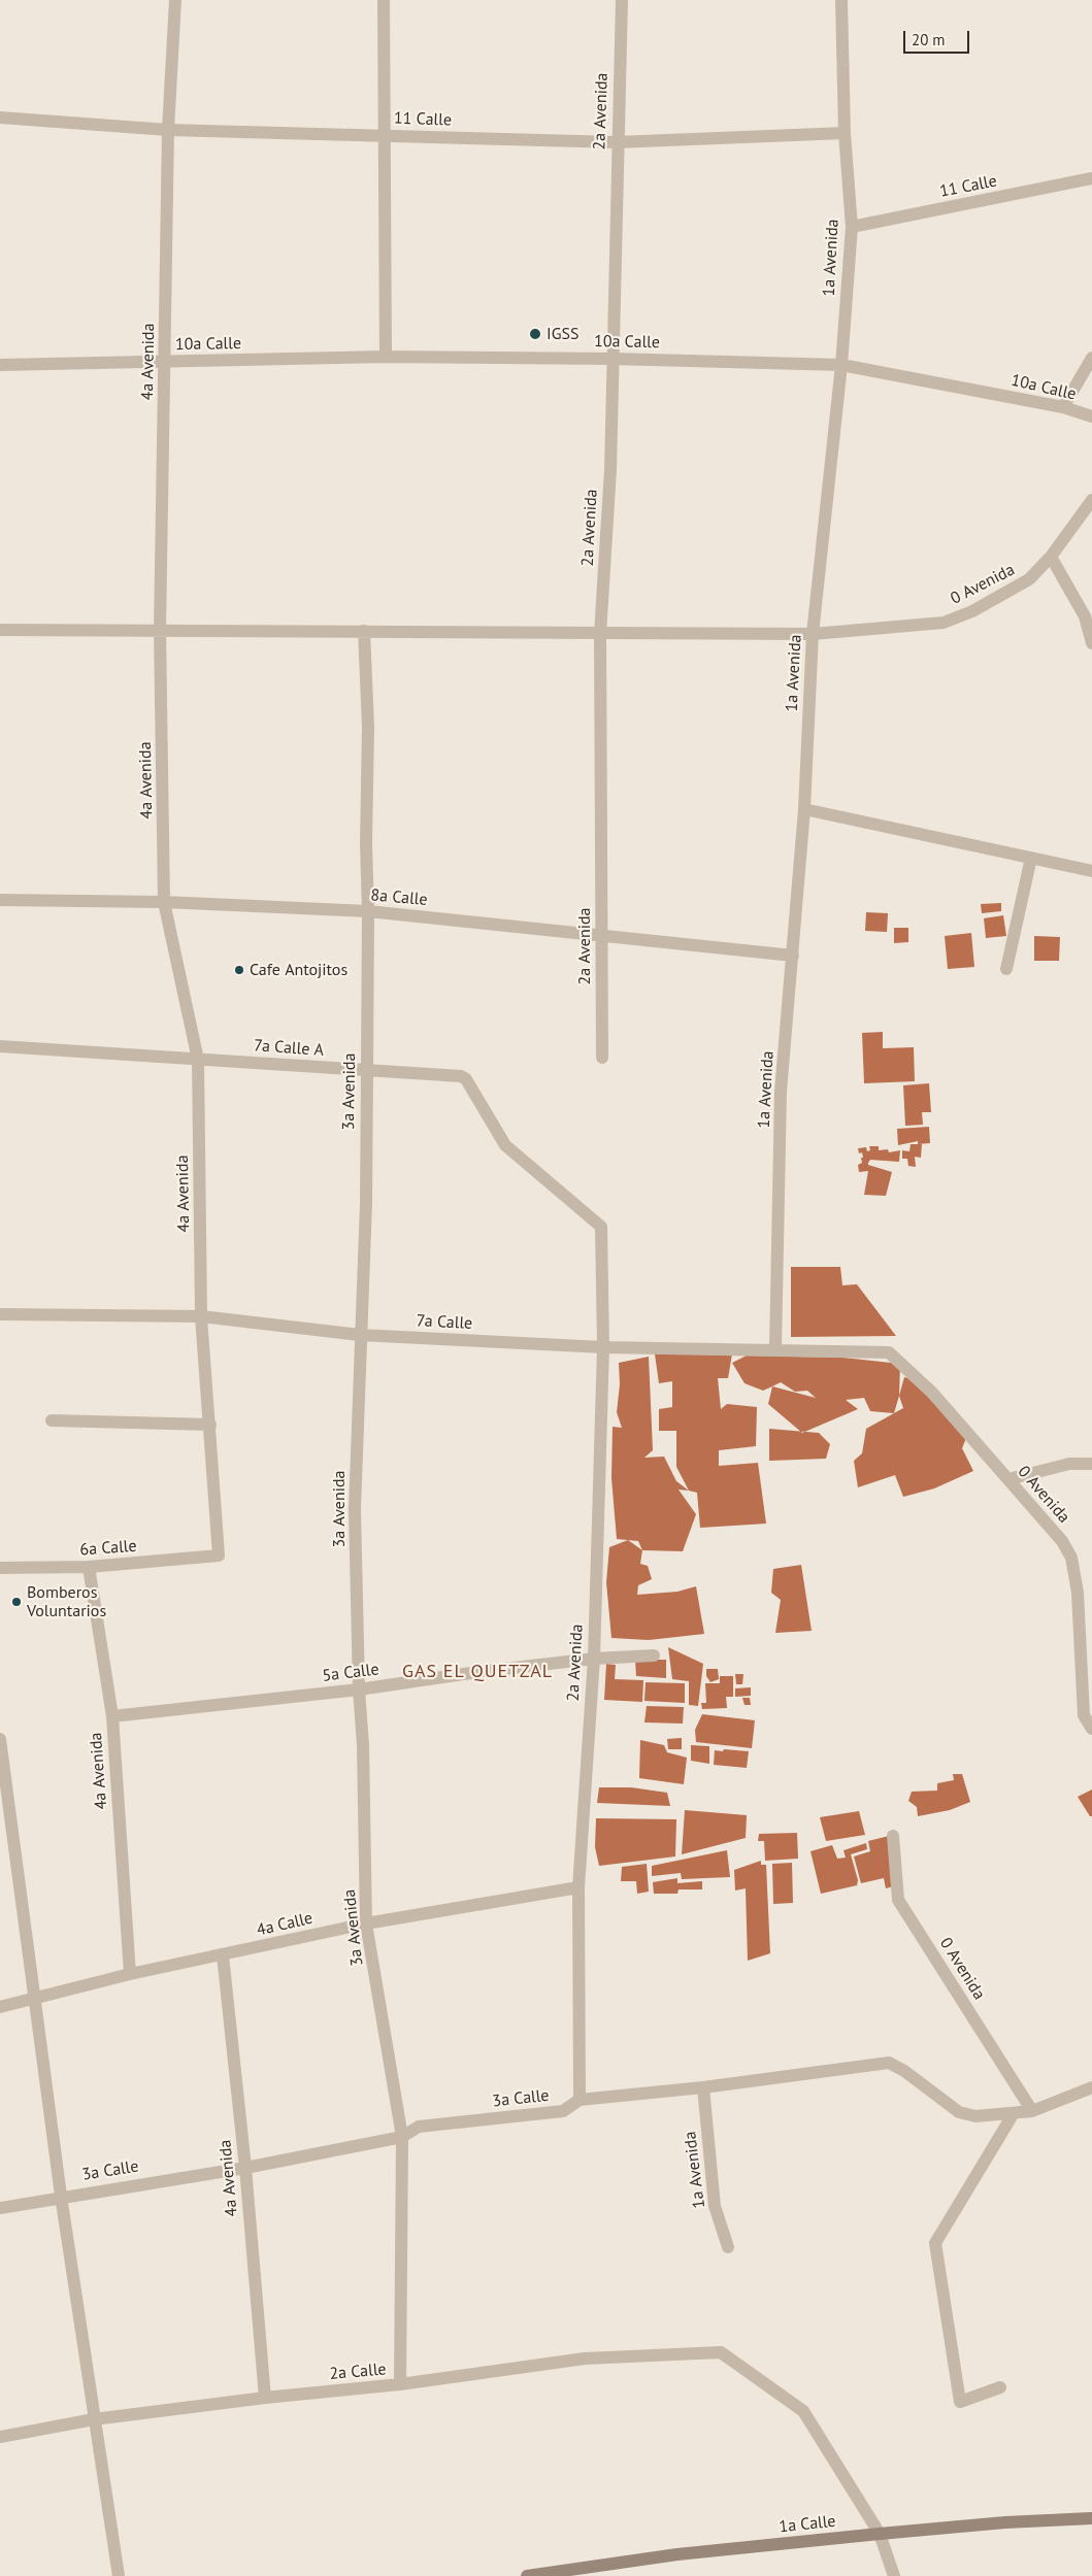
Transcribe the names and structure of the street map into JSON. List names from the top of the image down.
{
  "streets": {
    "street": [
      "2a Avenida",
      "11 Calle",
      "1a Avenida",
      "10a Calle",
      "4a Avenida",
      "0 Avenida",
      "8a Calle",
      "7a Calle A",
      "3a Avenida",
      "7a Calle",
      "6a Calle",
      "5a Calle",
      "4a Calle",
      "3a Calle",
      "2a Calle",
      "1a Calle"
    ]
  },
  "crossings": [
    ["2a Avenida", "11 Calle"],
    ["2a Avenida", "10a Calle"],
    ["2a Avenida", "0 Avenida"],
    ["2a Avenida", "8a Calle"],
    ["2a Avenida", "7a Calle A"],
    ["2a Avenida", "7a Calle"],
    ["2a Avenida", "5a Calle"],
    ["2a Avenida", "4a Calle"],
    ["2a Avenida", "3a Calle"],
    ["11 Calle", "1a Avenida"],
    ["11 Calle", "4a Avenida"],
    ["1a Avenida", "10a Calle"],
    ["1a Avenida", "0 Avenida"],
    ["1a Avenida", "8a Calle"],
    ["1a Avenida", "7a Calle"],
    ["1a Avenida", "3a Calle"],
    ["10a Calle", "4a Avenida"],
    ["4a Avenida", "0 Avenida"],
    ["4a Avenida", "8a Calle"],
    ["4a Avenida", "7a Calle A"],
    ["4a Avenida", "7a Calle"],
    ["4a Avenida", "6a Calle"],
    ["4a Avenida", "5a Calle"],
    ["4a Avenida", "4a Calle"],
    ["4a Avenida", "3a Calle"],
    ["4a Avenida", "2a Calle"],
    ["0 Avenida", "3a Avenida"],
    ["0 Avenida", "7a Calle"],
    ["0 Avenida", "3a Calle"],
    ["8a Calle", "3a Avenida"],
    ["7a Calle A", "3a Avenida"],
    ["3a Avenida", "7a Calle"],
    ["3a Avenida", "5a Calle"],
    ["3a Avenida", "4a Calle"],
    ["3a Avenida", "3a Calle"],
    ["3a Avenida", "2a Calle"],
    ["2a Calle", "1a Calle"]
  ],
  "districts": ["GAS EL QUETZAL"],
  "places": ["IGSS", "Cafe Antojitos", "Bomberos Voluntarios"],
  "scale_bar": "20 m"
}
